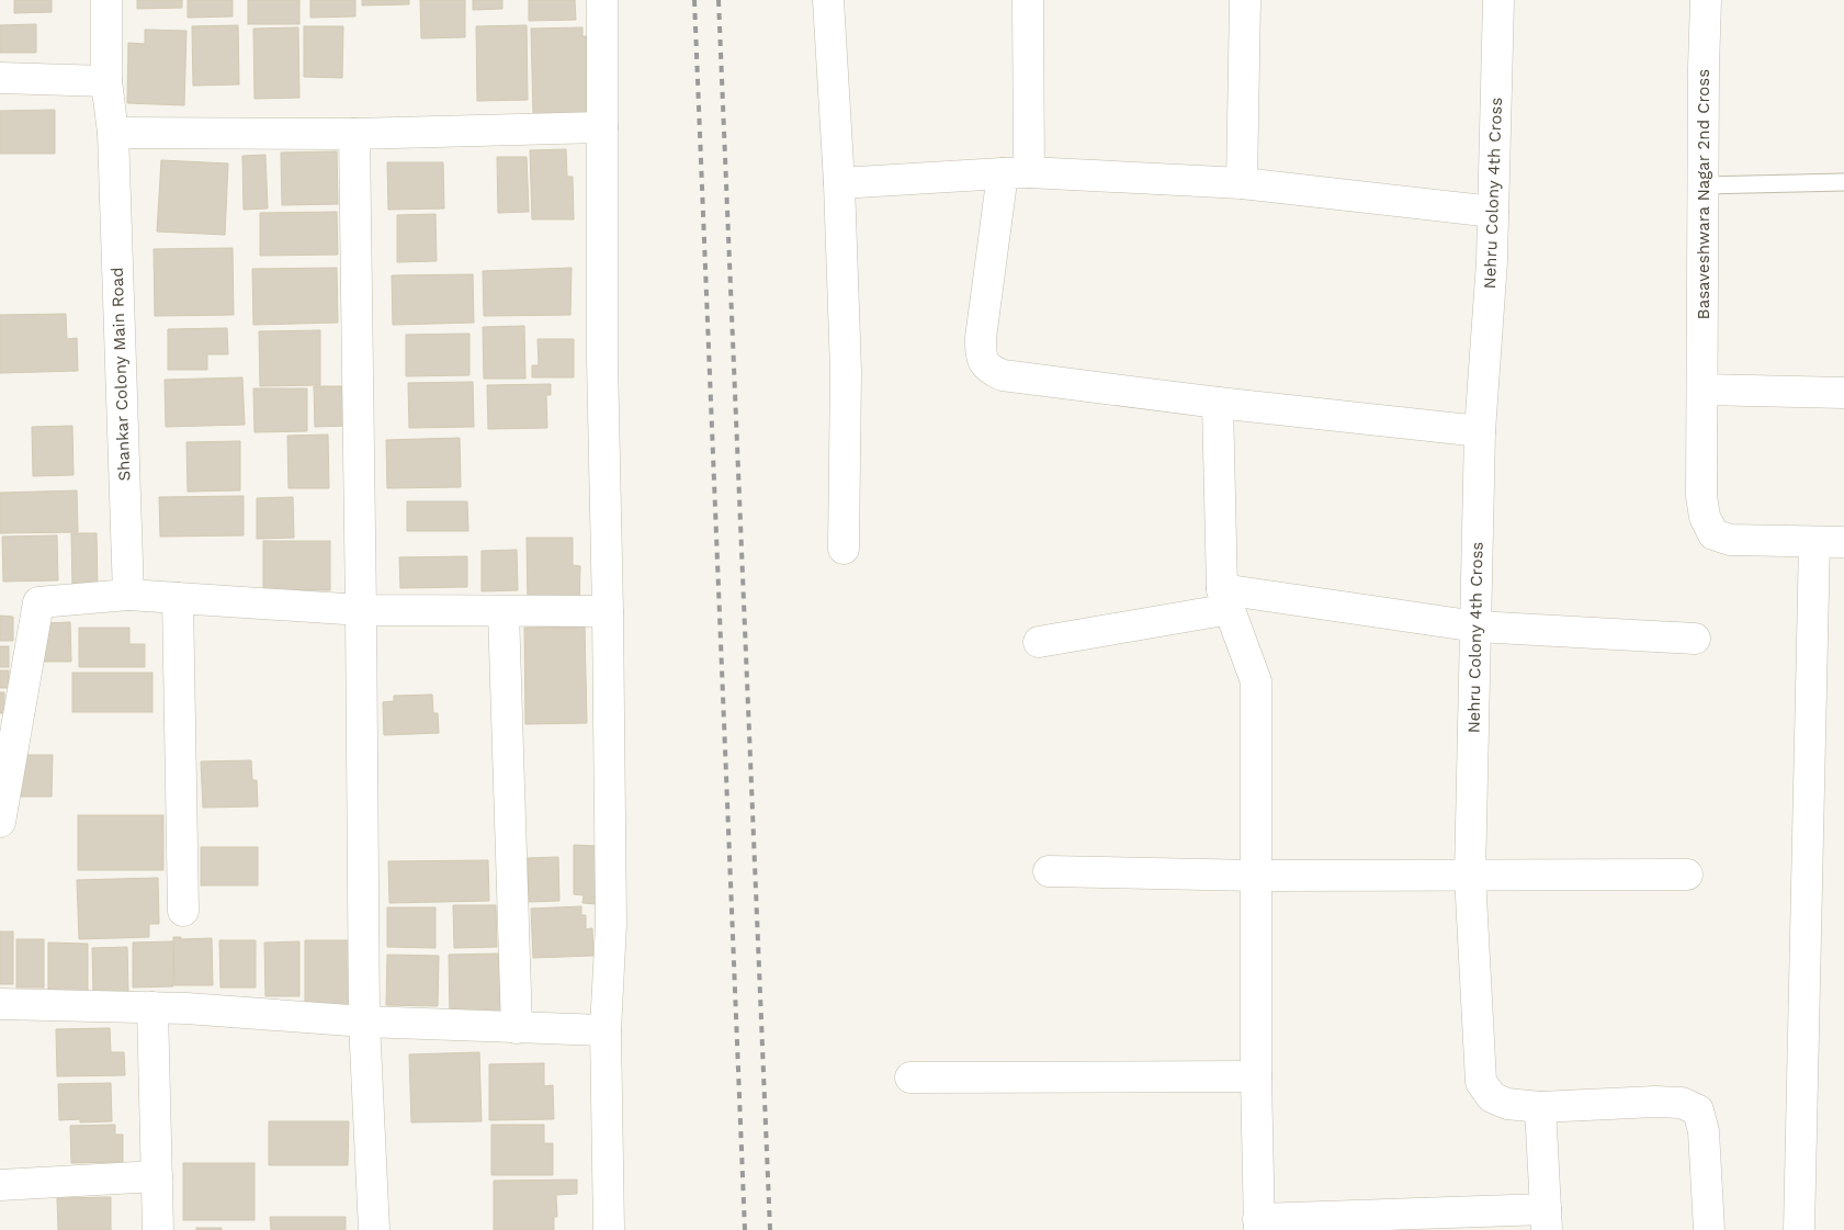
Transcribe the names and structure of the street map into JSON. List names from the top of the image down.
{
  "streets": {
    "street": ["Nehru Colony 4th Cross", "Basaveshwara Nagar 2nd Cross", "Shankar Colony Main Road"]
  }
}
